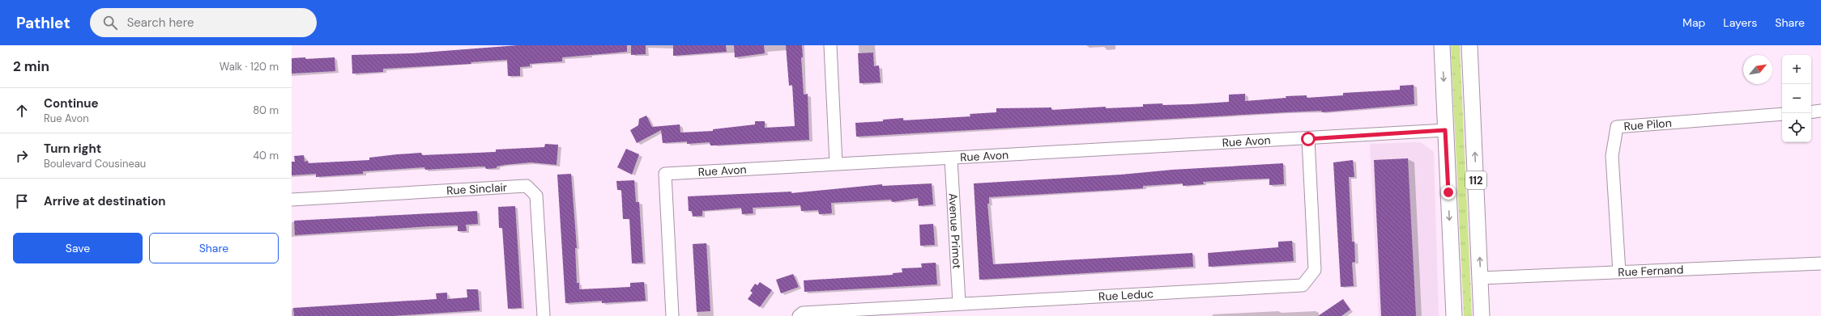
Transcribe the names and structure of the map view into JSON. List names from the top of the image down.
{
  "streets": {
    "main road": ["112"],
    "street": [
      "Rue Pilon",
      "Rue Avon",
      "Rue Sinclair",
      "Avenue Primot",
      "Rue Fernand",
      "Rue Leduc"
    ]
  },
  "crossings": [
    ["Rue Pilon", "Rue Fernand"],
    ["Rue Avon", "Avenue Primot"],
    ["Rue Avon", "Rue Leduc"],
    ["112", "Rue Fernand"],
    ["Avenue Primot", "Rue Leduc"]
  ],
  "north": "top right",
  "page": {
    "header": "Pathlet",
    "search": "Search here",
    "nav": ["Map", "Layers", "Share"],
    "heading": ["2 min", "Walk · 120 m"],
    "map_buttons": ["+", "−"],
    "list": [
      ["Continue", "Rue Avon", "80 m"],
      ["Turn right", "Boulevard Cousineau", "40 m"],
      "Arrive at destination"
    ],
    "buttons": ["Save", "Share"]
  }
}
